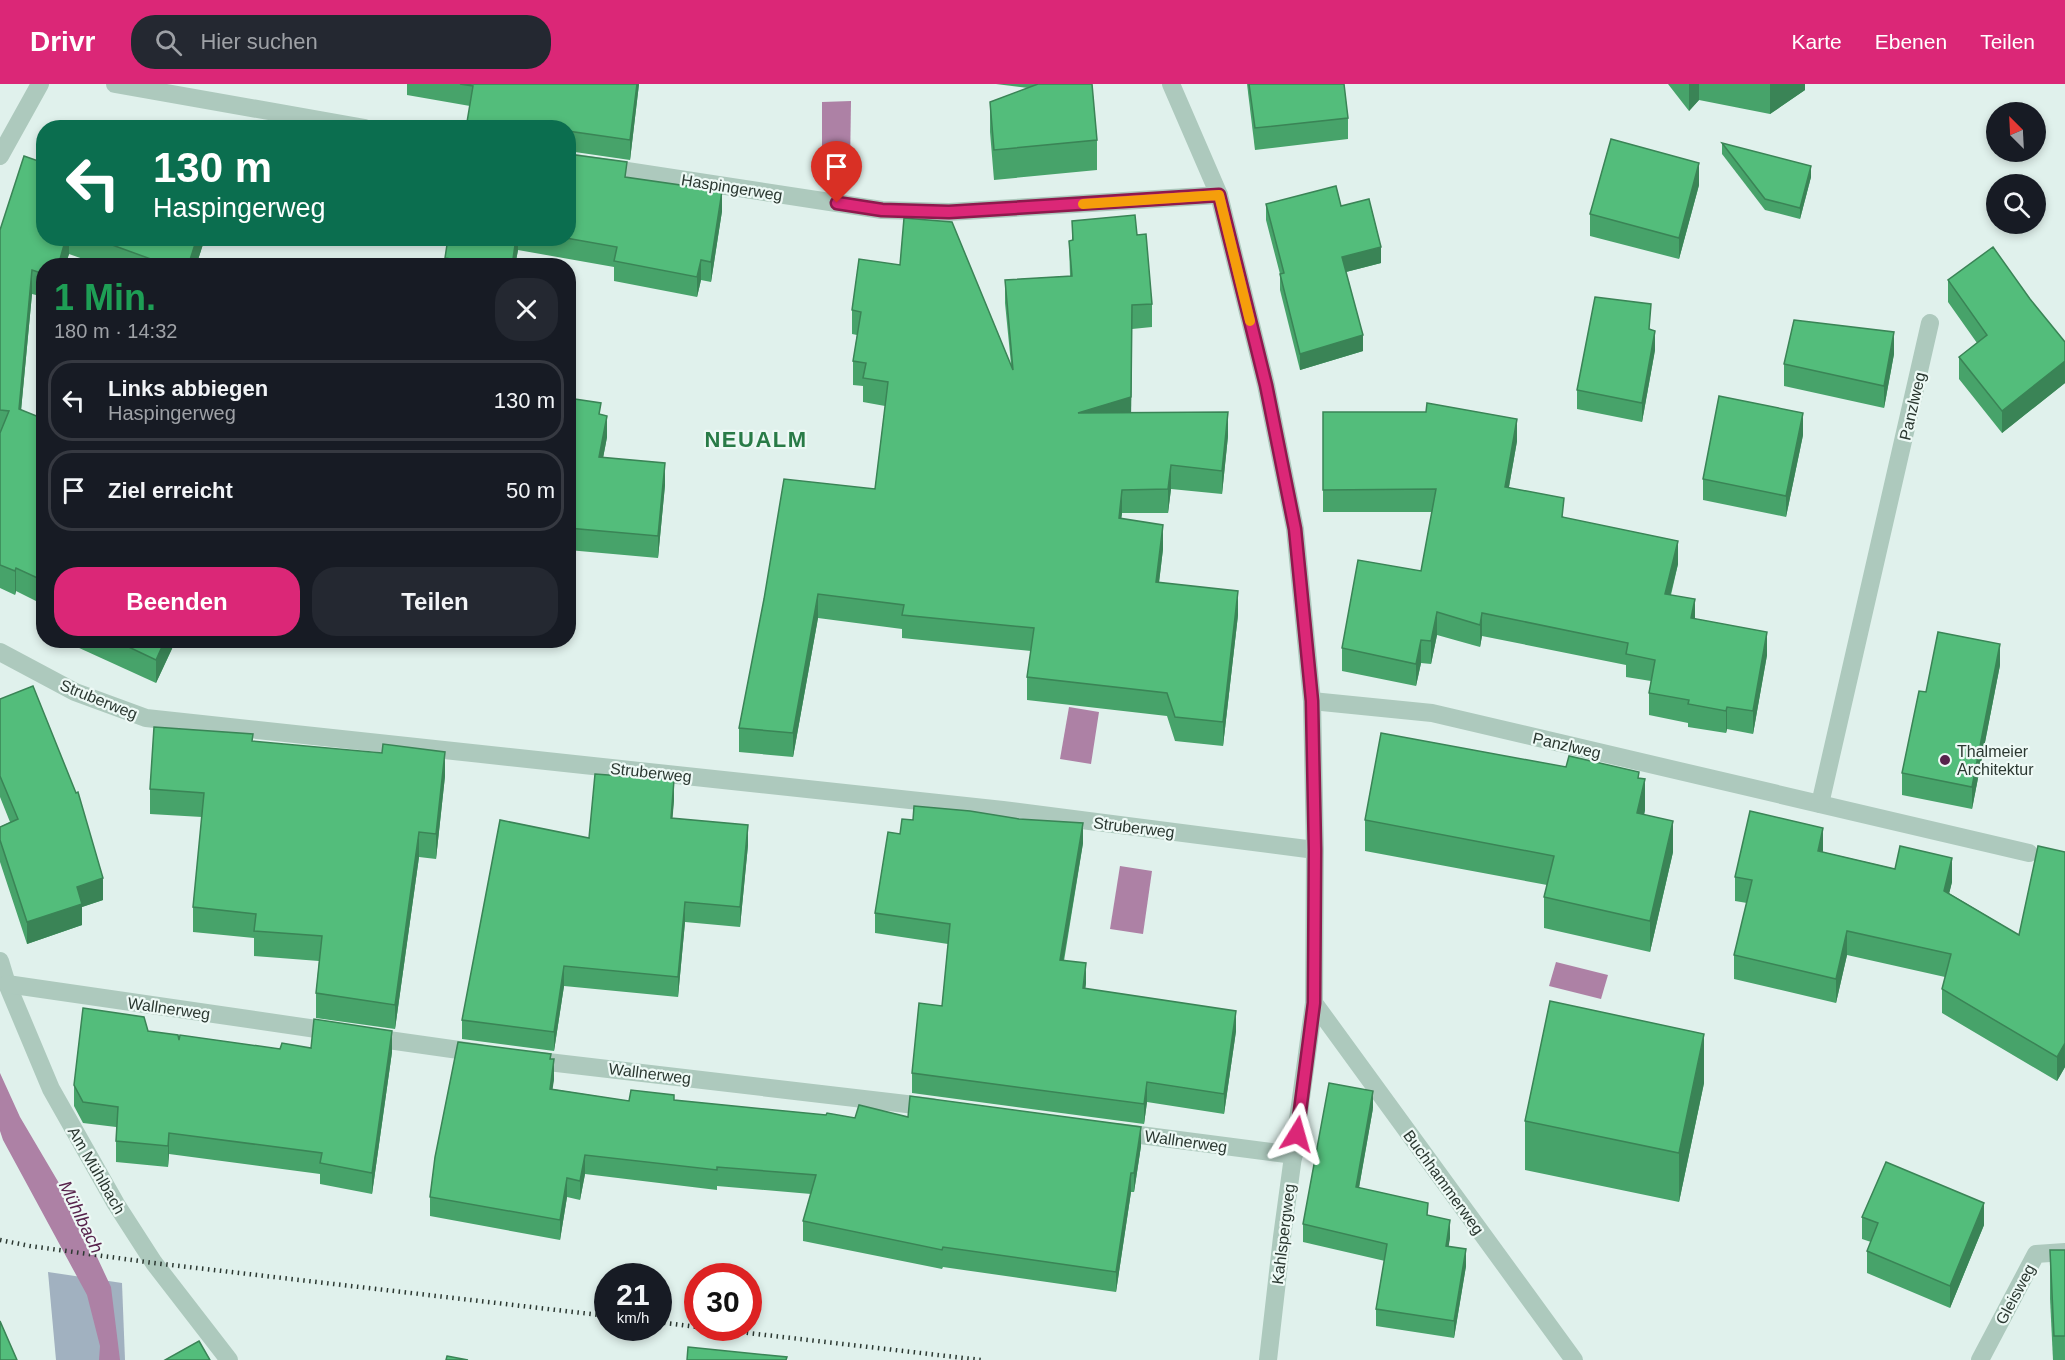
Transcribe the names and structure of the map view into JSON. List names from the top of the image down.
{
  "streets": {
    "street": [
      "Haspingerweg",
      "Panzlweg",
      "Struberweg",
      "Wallnerweg",
      "Am Mühlbach",
      "Buchhammerweg",
      "Kahlspergweg",
      "Gleisweg"
    ]
  },
  "crossings": [
    ["Haspingerweg", "Kahlspergweg"],
    ["Panzlweg", "Kahlspergweg"],
    ["Struberweg", "Kahlspergweg"],
    ["Wallnerweg", "Am Mühlbach"],
    ["Wallnerweg", "Kahlspergweg"],
    ["Buchhammerweg", "Kahlspergweg"]
  ],
  "districts": ["NEUALM"],
  "water": ["Mühlbach"],
  "places": ["Thalmeier Architektur"],
  "north": "top left",
  "page": {
    "header": "Drivr",
    "search": "Hier suchen",
    "nav": ["Karte", "Ebenen", "Teilen"],
    "turn": ["130 m", "Haspingerweg"],
    "heading": ["1 Min.", "180 m · 14:32"],
    "list": [
      {
        "name": "Links abbiegen",
        "note": "Haspingerweg",
        "value": "130 m"
      },
      {
        "name": "Ziel erreicht",
        "value": "50 m"
      }
    ],
    "buttons": ["Beenden", "Teilen"],
    "speed": "21 km/h",
    "limit": "30"
  }
}
